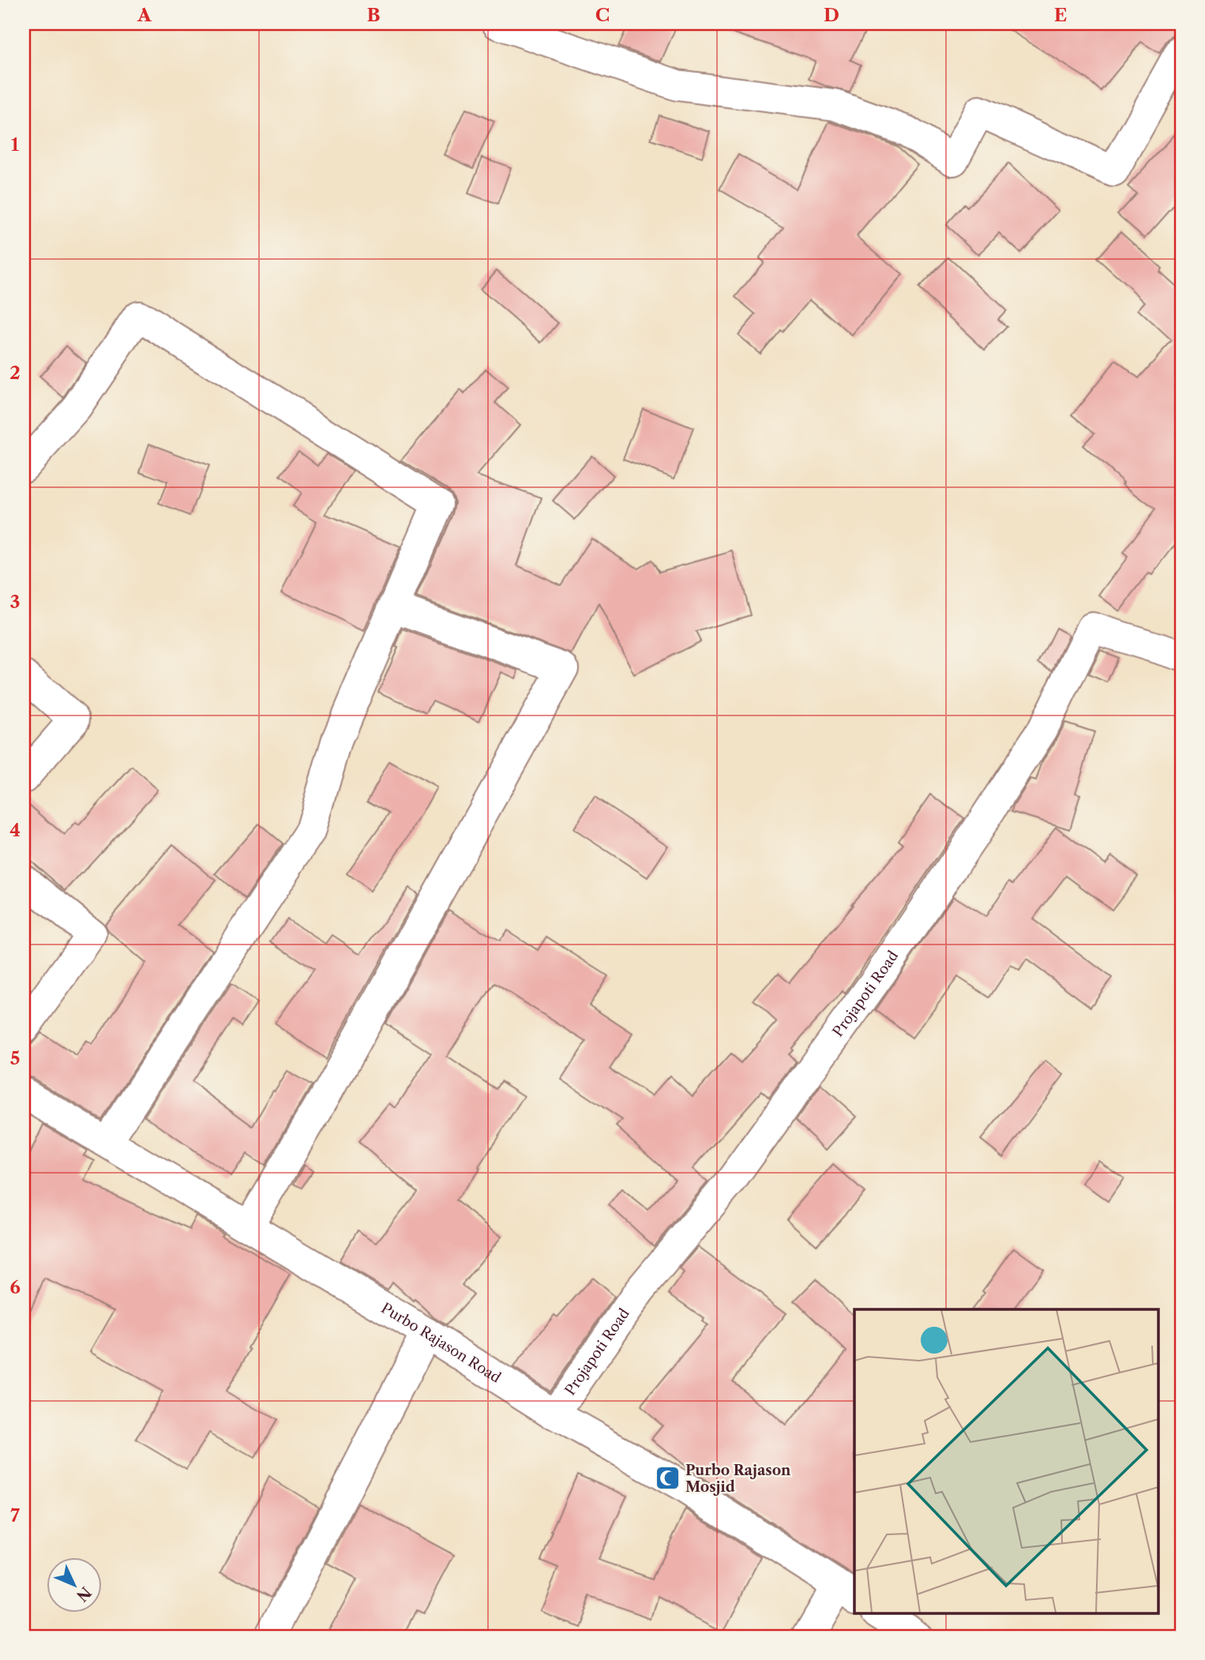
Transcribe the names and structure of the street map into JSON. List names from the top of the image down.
{
  "streets": {
    "street": ["Projapoti Road", "Purbo Rajason Road"]
  },
  "crossings": [
    ["Projapoti Road", "Purbo Rajason Road"]
  ],
  "places": {
    "mosque": ["Purbo Rajason Mosjid"]
  },
  "north": "bottom right",
  "grid": {
    "columns": [
      "A",
      "B",
      "C",
      "D",
      "E"
    ],
    "rows": [
      "1",
      "2",
      "3",
      "4",
      "5",
      "6",
      "7"
    ]
  }
}
